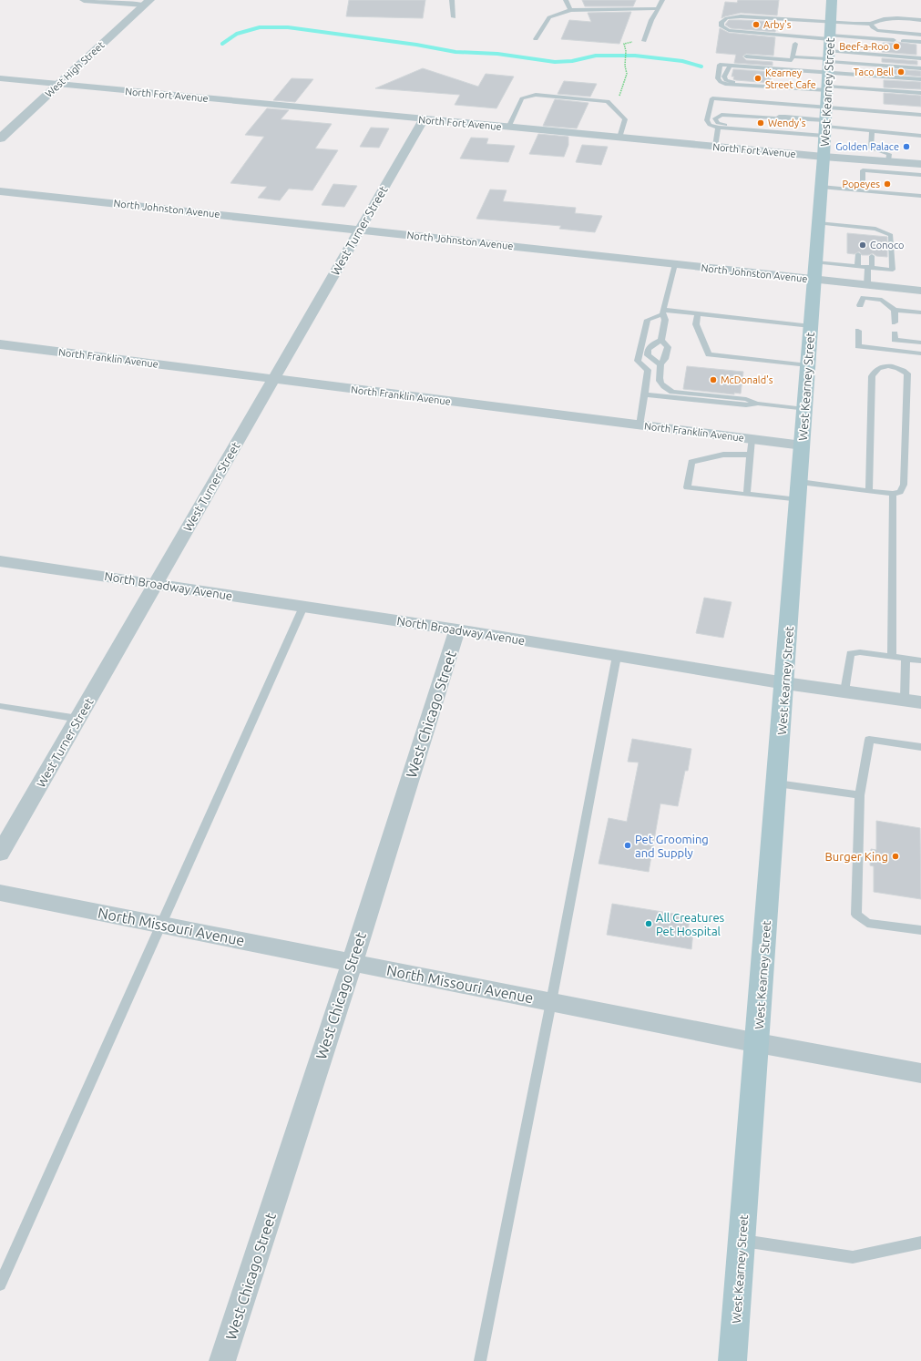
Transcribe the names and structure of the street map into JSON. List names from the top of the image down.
{
  "streets": {
    "main road": ["West Kearney Street"],
    "street": [
      "West High Street",
      "North Fort Avenue",
      "North Johnston Avenue",
      "West Turner Street",
      "North Franklin Avenue",
      "North Broadway Avenue",
      "West Chicago Street",
      "North Missouri Avenue"
    ]
  },
  "crossings": [
    ["West High Street", "North Fort Avenue"],
    ["West Kearney Street", "North Fort Avenue"],
    ["West Kearney Street", "North Johnston Avenue"],
    ["West Kearney Street", "North Franklin Avenue"],
    ["West Kearney Street", "North Broadway Avenue"],
    ["West Kearney Street", "North Missouri Avenue"],
    ["North Fort Avenue", "West Turner Street"],
    ["North Johnston Avenue", "West Turner Street"],
    ["West Turner Street", "North Franklin Avenue"],
    ["West Turner Street", "North Broadway Avenue"],
    ["North Broadway Avenue", "West Chicago Street"],
    ["West Chicago Street", "North Missouri Avenue"]
  ],
  "places": [
    "Arby's",
    "Beef-a-Roo",
    "Taco Bell",
    "Kearney Street Cafe",
    "Wendy's",
    "Golden Palace",
    "Popeyes",
    "Conoco",
    "McDonald's",
    "Pet Grooming and Supply",
    "Burger King",
    "All Creatures Pet Hospital"
  ]
}
